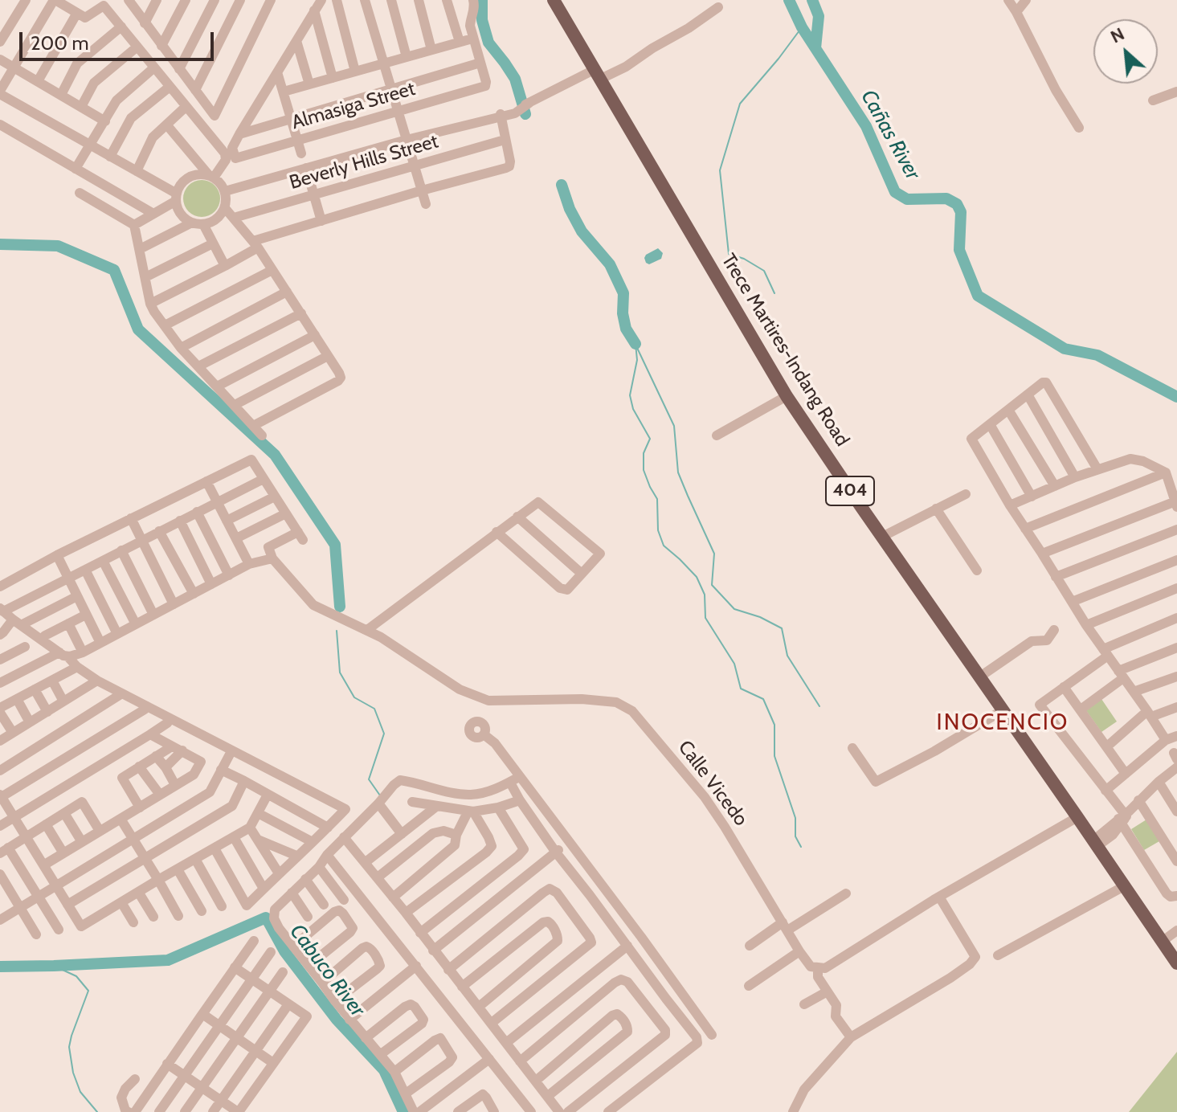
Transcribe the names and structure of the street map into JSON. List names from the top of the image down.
{
  "streets": {
    "main road": ["Trece Martires-Indang Road", "404"],
    "street": ["Almasiga Street", "Beverly Hills Street", "Calle Vicedo"]
  },
  "districts": ["INOCENCIO"],
  "water": ["Cañas River", "Cabuco River"],
  "scale_bar": "200 m",
  "north": "top left"
}
